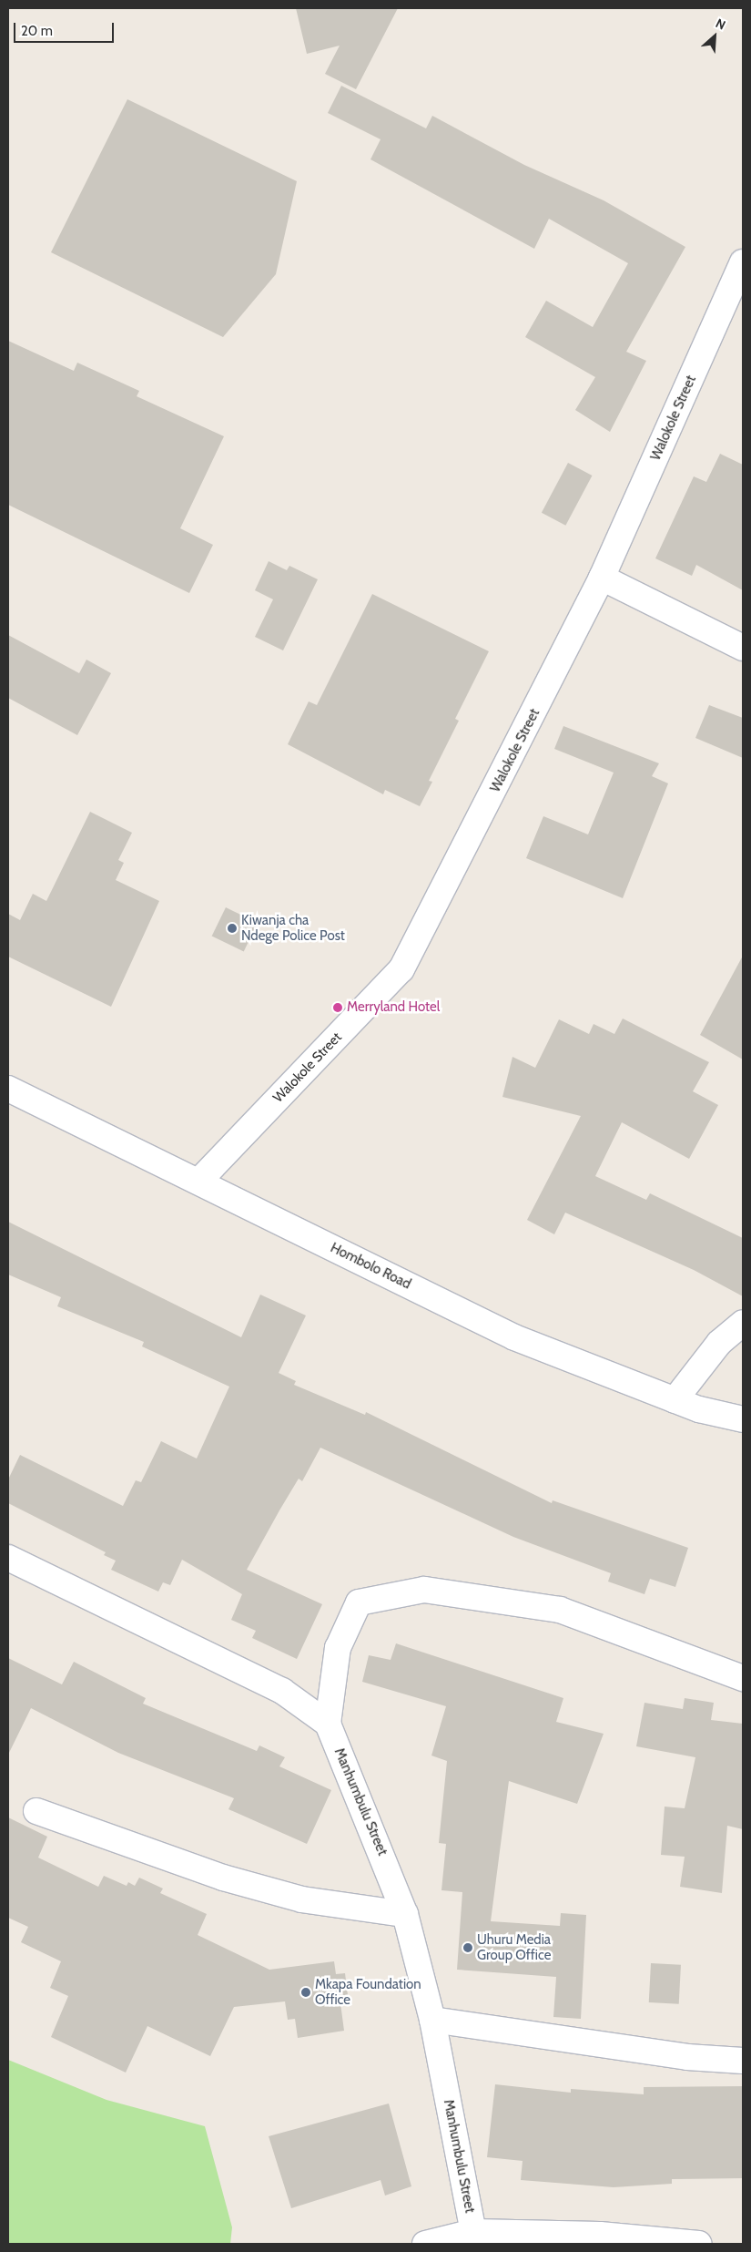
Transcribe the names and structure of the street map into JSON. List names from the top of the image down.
{
  "streets": {
    "street": ["Walokole Street", "Hombolo Road", "Manhumbulu Street"]
  },
  "crossings": [
    ["Walokole Street", "Hombolo Road"]
  ],
  "places": [
    "Kiwanja cha Ndege Police Post",
    "Merryland Hotel",
    "Uhuru Media Group Office",
    "Mkapa Foundation Office"
  ],
  "scale_bar": "20 m",
  "north": "top right"
}
